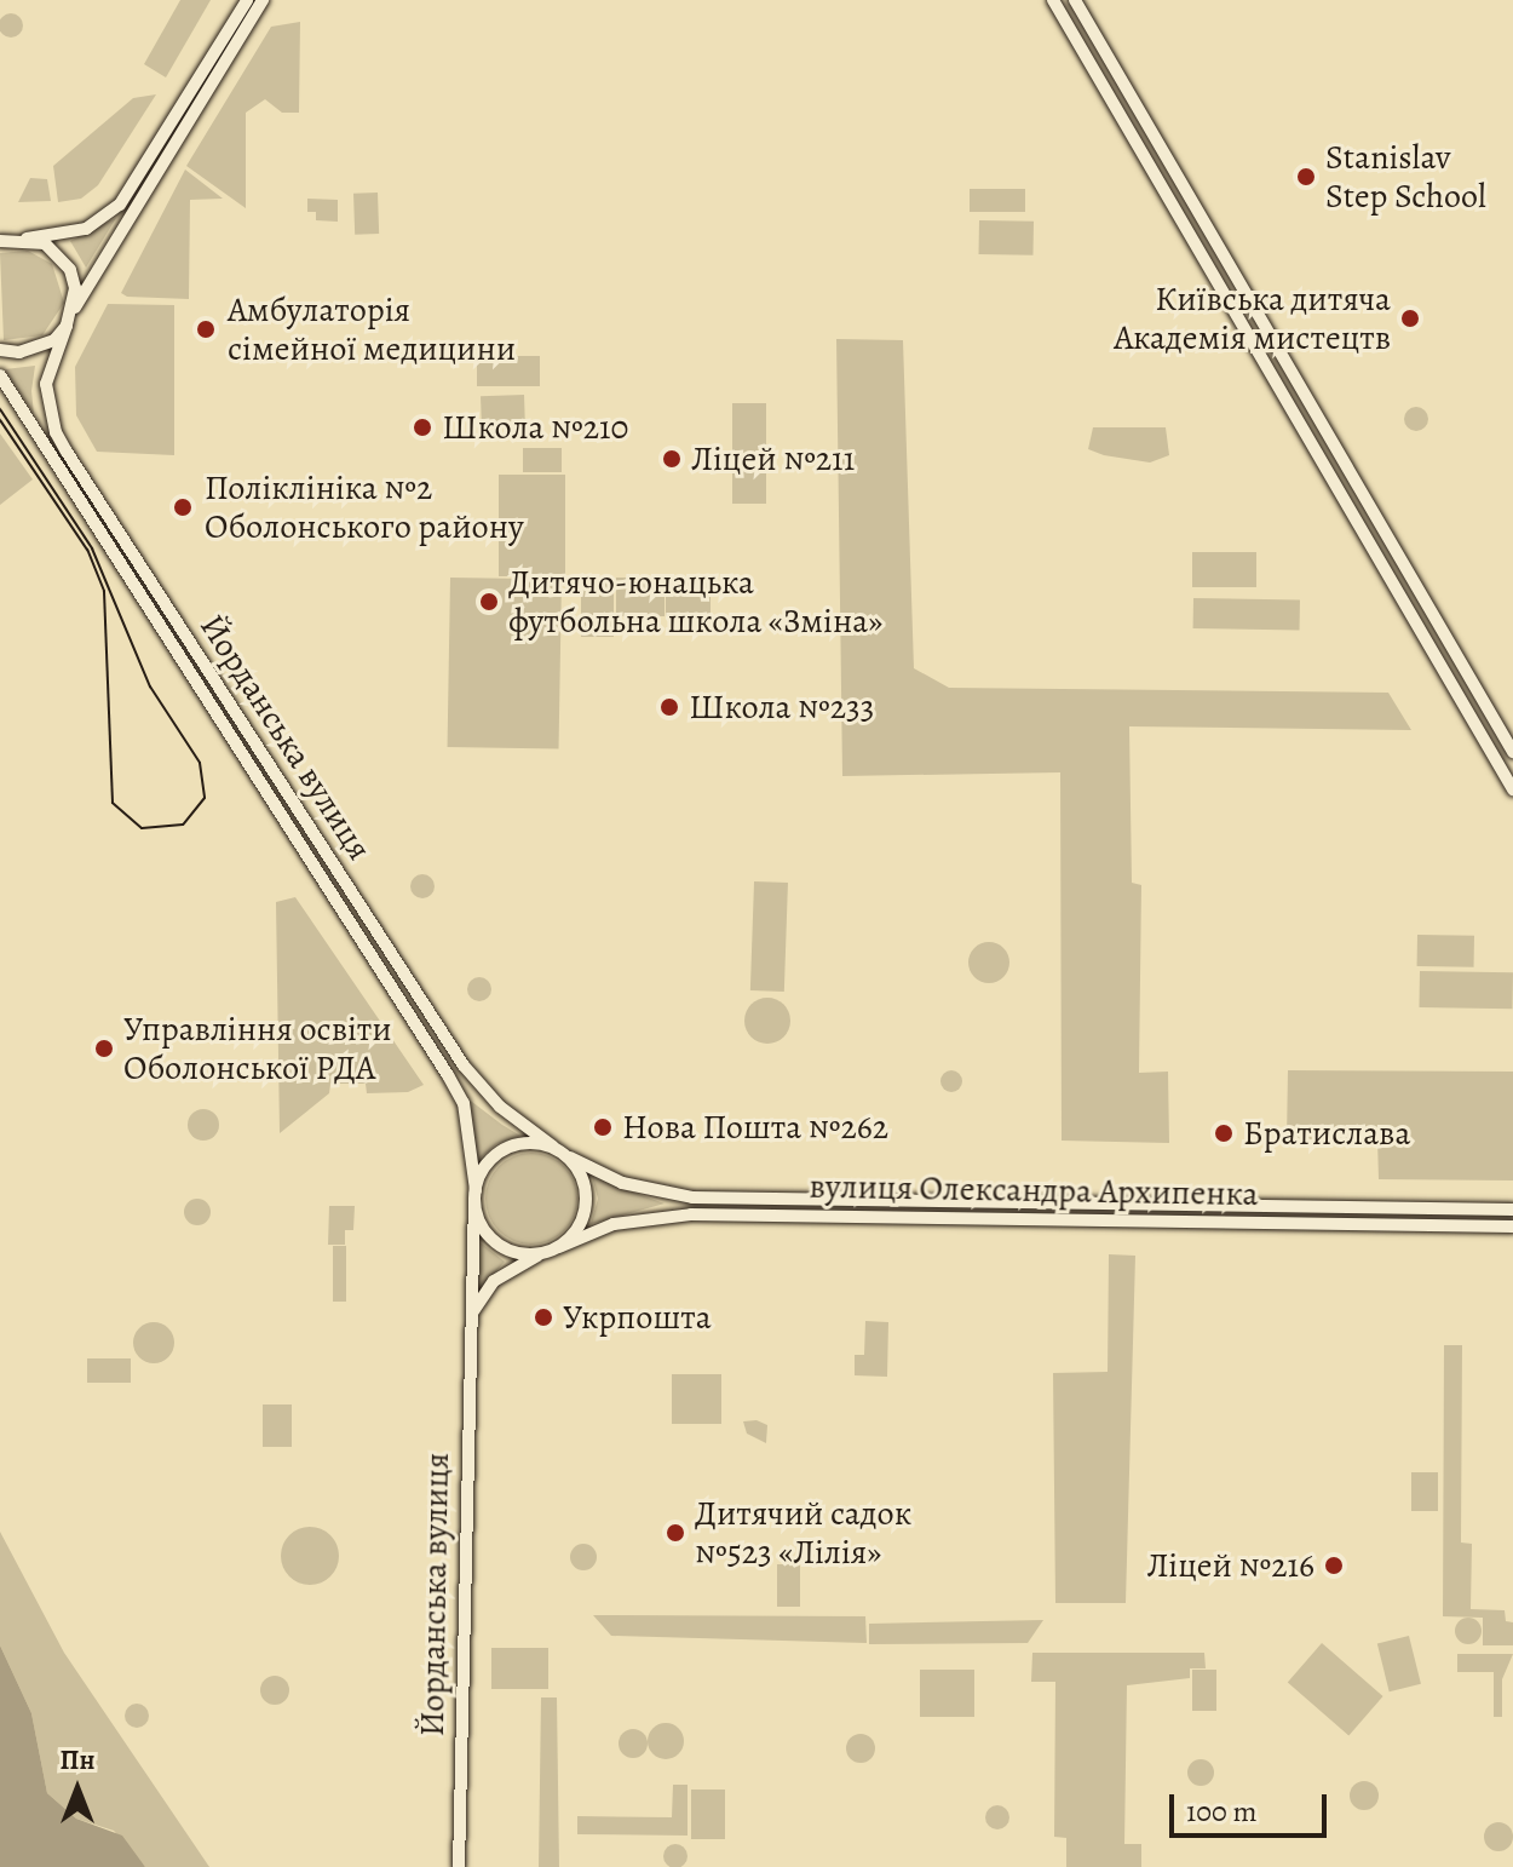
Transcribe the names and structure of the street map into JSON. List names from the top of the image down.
{
  "streets": {
    "main road": ["Йорданська вулиця", "вулиця Олександра Архипенка"]
  },
  "crossings": [
    ["Йорданська вулиця", "вулиця Олександра Архипенка"]
  ],
  "places": [
    "Stanislav Step School",
    "Київська дитяча Академія мистецтв",
    "Амбулаторія сімейної медицини",
    "Школа №210",
    "Ліцей №211",
    "Поліклініка №2 Оболонського району",
    "Дитячо-юнацька футбольна школа «Зміна»",
    "Школа №233",
    "Управління освіти Оболонської РДА",
    "Нова Пошта №262",
    "Братислава",
    "Укрпошта",
    "Дитячий садок №523 «Лілія»",
    "Ліцей №216"
  ],
  "scale_bar": "100 m",
  "north": "top"
}
